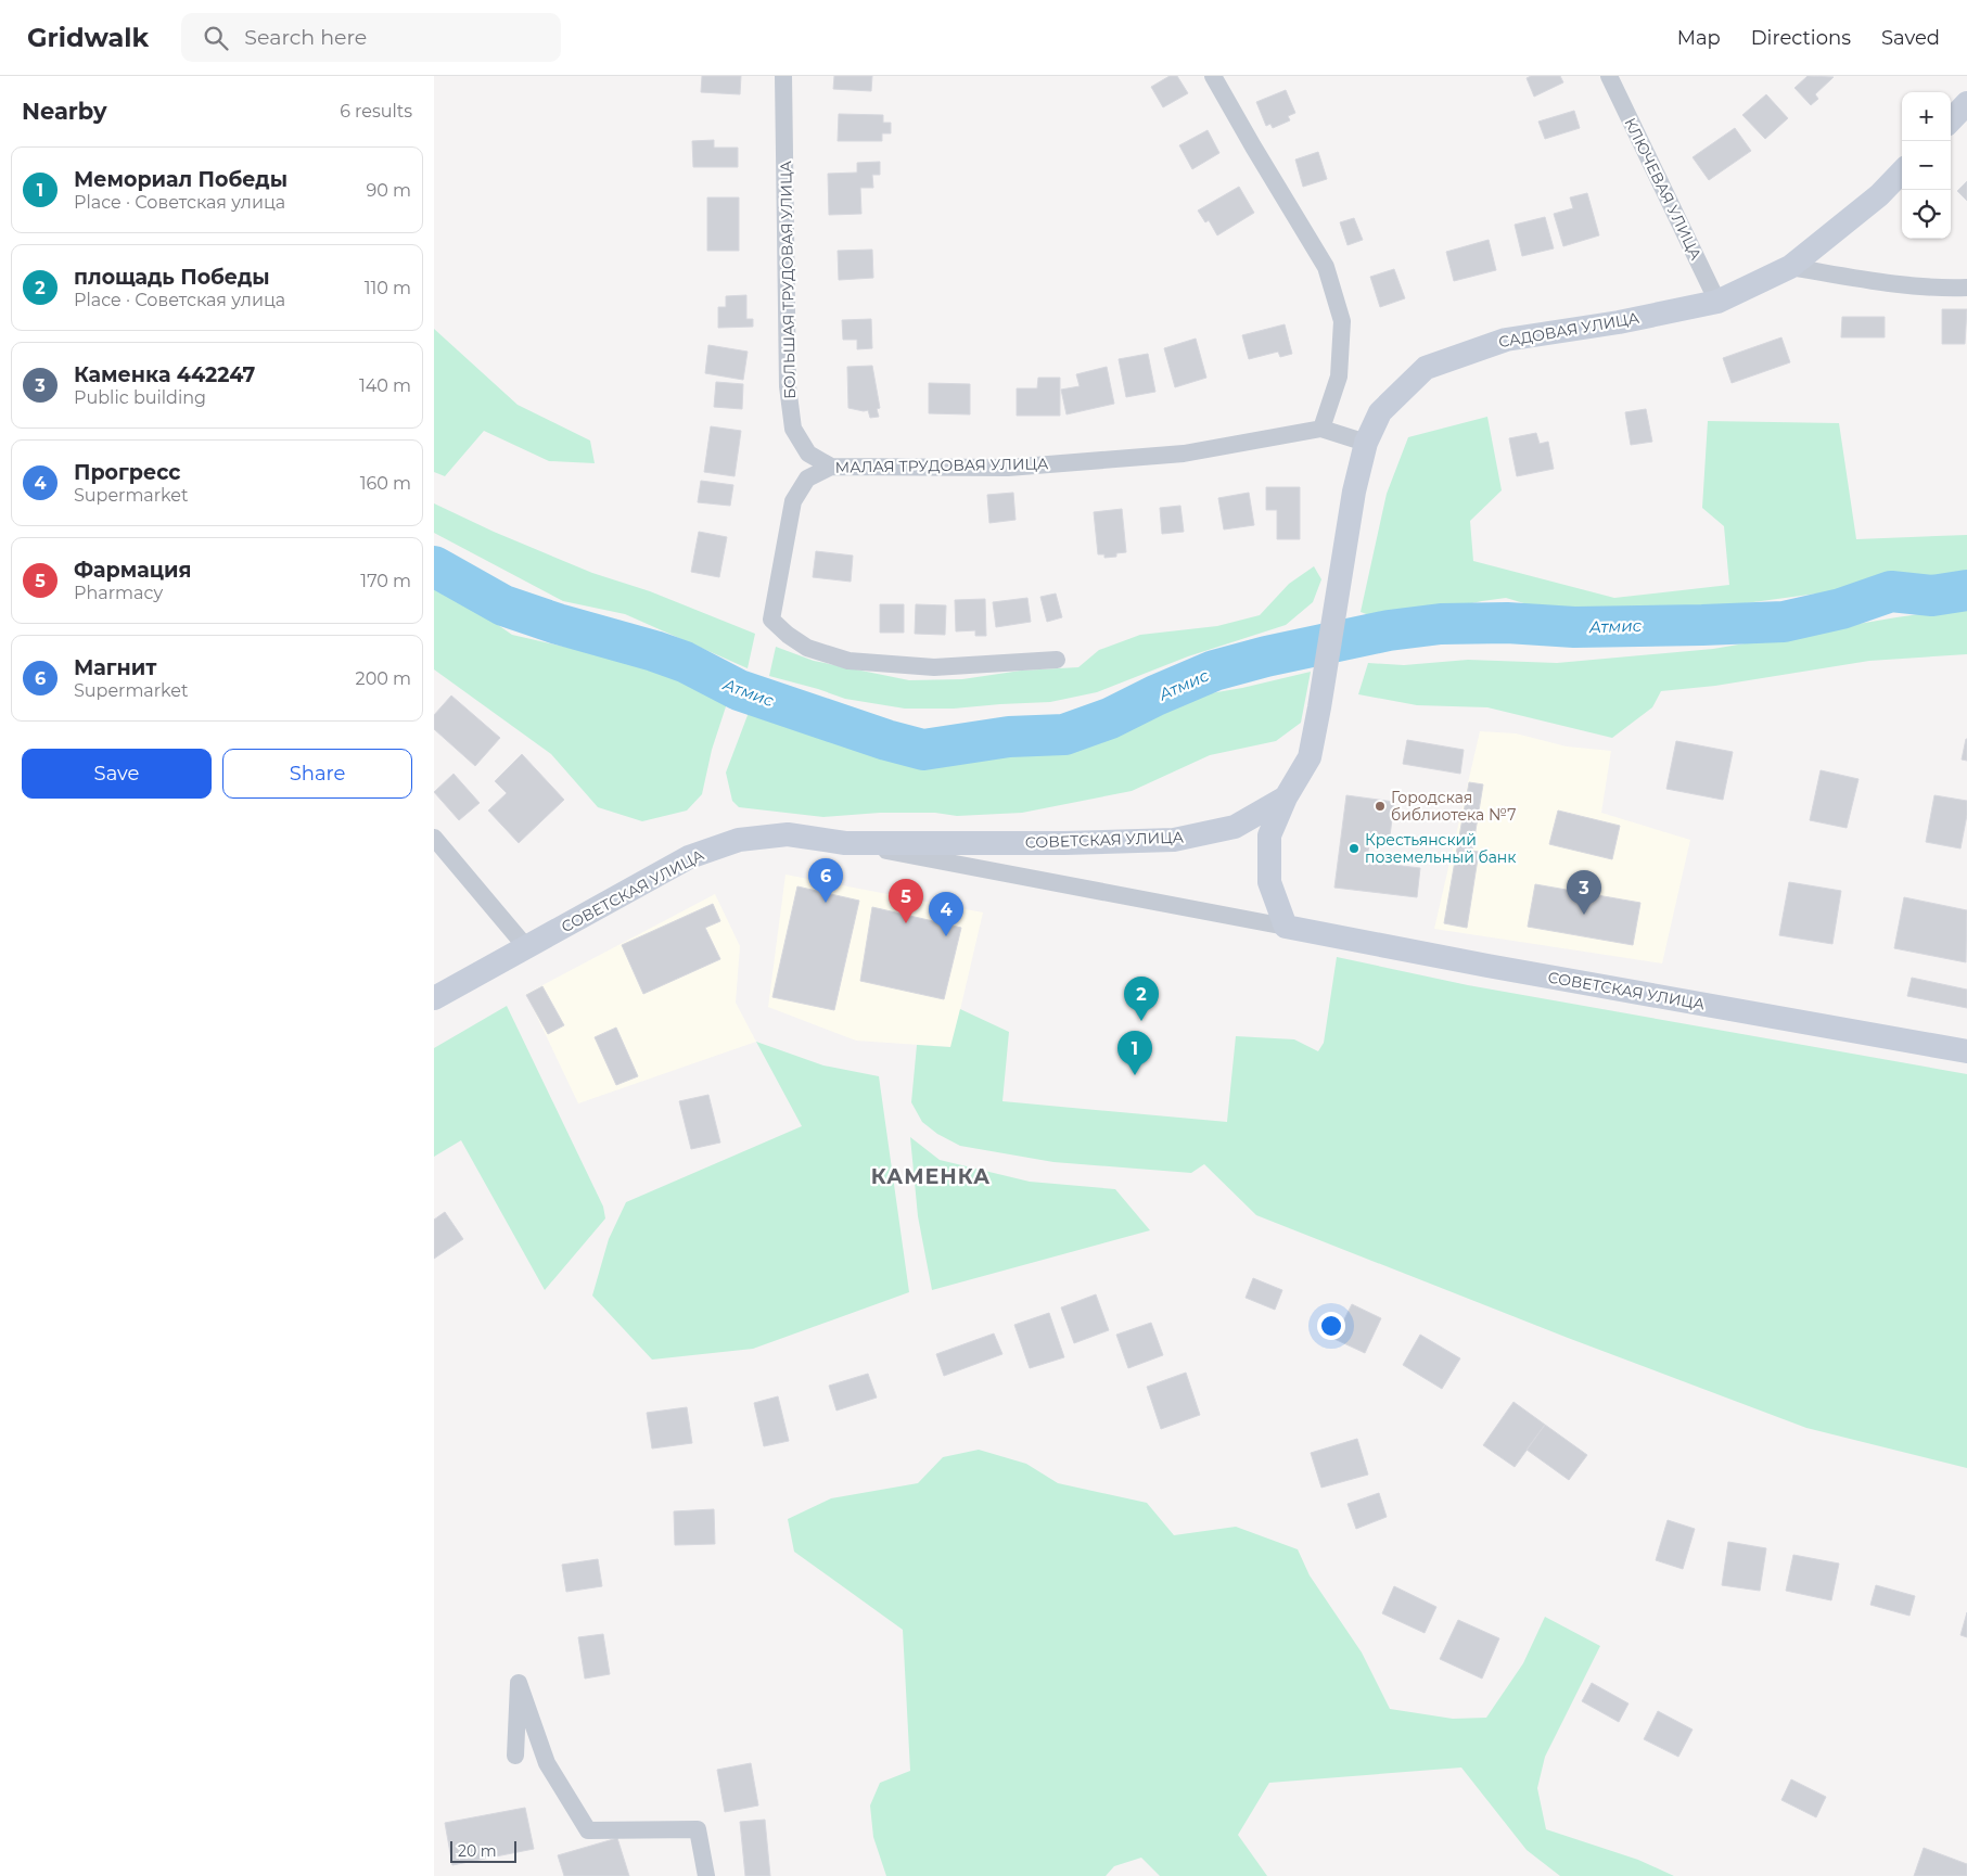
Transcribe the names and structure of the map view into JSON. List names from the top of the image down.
{
  "streets": {
    "main road": ["САДОВАЯ УЛИЦА", "СОВЕТСКАЯ УЛИЦА"],
    "street": ["КЛЮЧЕВАЯ УЛИЦА", "БОЛЬШАЯ ТРУДОВАЯ УЛИЦА", "МАЛАЯ ТРУДОВАЯ УЛИЦА"]
  },
  "crossings": [
    ["КЛЮЧЕВАЯ УЛИЦА", "САДОВАЯ УЛИЦА"],
    ["БОЛЬШАЯ ТРУДОВАЯ УЛИЦА", "МАЛАЯ ТРУДОВАЯ УЛИЦА"],
    ["САДОВАЯ УЛИЦА", "СОВЕТСКАЯ УЛИЦА"]
  ],
  "districts": ["КАМЕНКА"],
  "water": ["Атмис"],
  "places": ["Городская библиотека №7", "Крестьянский поземельный банк"],
  "scale_bar": "20 m",
  "page": {
    "header": "Gridwalk",
    "search": "Search here",
    "nav": ["Map", "Directions", "Saved"],
    "heading": ["Nearby", "6 results"],
    "map_buttons": ["+", "−"],
    "list": [
      {
        "mark": "1",
        "name": "Мемориал Победы",
        "note": "Place · Советская улица",
        "value": "90 m"
      },
      {
        "mark": "2",
        "name": "площадь Победы",
        "note": "Place · Советская улица",
        "value": "110 m"
      },
      {
        "mark": "3",
        "name": "Каменка 442247",
        "note": "Public building",
        "value": "140 m"
      },
      {
        "mark": "4",
        "name": "Прогресс",
        "note": "Supermarket",
        "value": "160 m"
      },
      {
        "mark": "5",
        "name": "Фармация",
        "note": "Pharmacy",
        "value": "170 m"
      },
      {
        "mark": "6",
        "name": "Магнит",
        "note": "Supermarket",
        "value": "200 m"
      }
    ],
    "buttons": ["Save", "Share"],
    "pins": [
      "6",
      "3",
      "5",
      "4",
      "2",
      "1"
    ],
    "scale": "20 m"
  }
}
